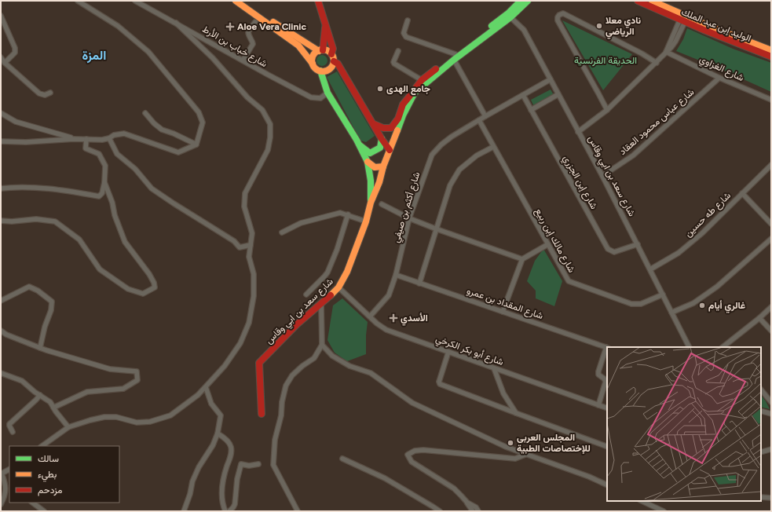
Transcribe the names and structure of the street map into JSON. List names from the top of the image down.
{
  "streets": {
    "street": [
      "الوليد إبن عبد الملك",
      "شارع خباب بن الأرط",
      "شارع الغزاوي",
      "شارع عباس محمود العقاد",
      "شارع سعد بن ابي وقاس",
      "شارع إبن الجزري",
      "شارع أكثم بن صيفي",
      "شارع طه حسين",
      "شارع مالك إبن ربيع",
      "شارع المقداد بن عمرو",
      "شارع أبو بكر الكرخي"
    ]
  },
  "crossings": [
    ["شارع الغزاوي", "شارع عباس محمود العقاد"],
    ["شارع عباس محمود العقاد", "شارع سعد بن ابي وقاس"],
    ["شارع سعد بن ابي وقاس", "شارع إبن الجزري"],
    ["شارع سعد بن ابي وقاس", "شارع أكثم بن صيفي"],
    ["شارع سعد بن ابي وقاس", "شارع طه حسين"],
    ["شارع سعد بن ابي وقاس", "شارع مالك إبن ربيع"],
    ["شارع سعد بن ابي وقاس", "شارع أبو بكر الكرخي"],
    ["شارع إبن الجزري", "شارع أكثم بن صيفي"],
    ["شارع أكثم بن صيفي", "شارع مالك إبن ربيع"],
    ["شارع أكثم بن صيفي", "شارع المقداد بن عمرو"],
    ["شارع أكثم بن صيفي", "شارع أبو بكر الكرخي"]
  ],
  "districts": ["المزة"],
  "parks": ["الحديقة الفرنسية"],
  "places": {
    "other": [
      "نادي معلا الرياضي",
      "جامع الهدى",
      "غالري أيام",
      "المجلس العربي للإختصاصات الطبية"
    ],
    "health": ["Aloe Vera Clinic", "الأسدي"]
  },
  "legend": ["سالك", "بطيء", "مزدحم"]
}
